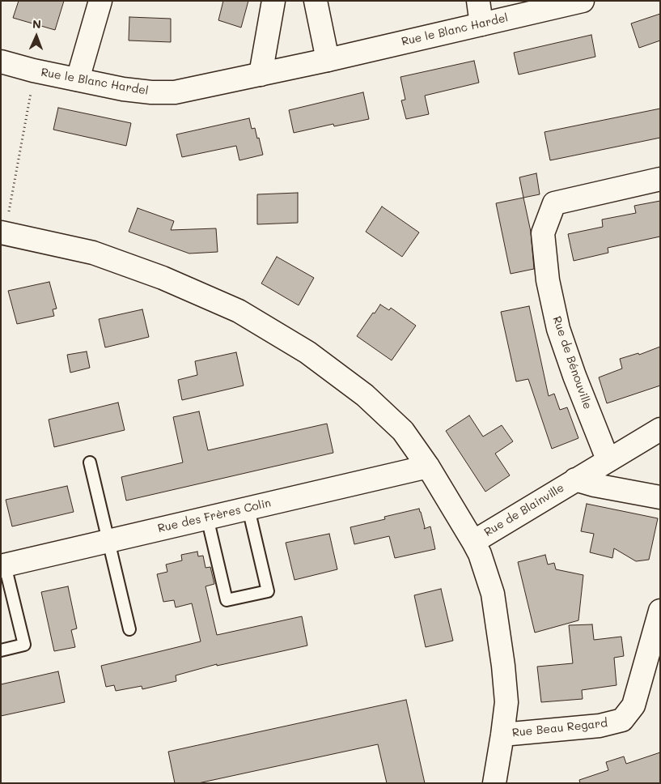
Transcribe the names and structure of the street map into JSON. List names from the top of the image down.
{
  "streets": {
    "street": [
      "Rue le Blanc Hardel",
      "Rue de Bénouville",
      "Rue de Blainville",
      "Rue des Frères Colin",
      "Rue Beau Regard"
    ]
  },
  "crossings": [
    ["Rue de Bénouville", "Rue de Blainville"]
  ],
  "north": "top"
}
